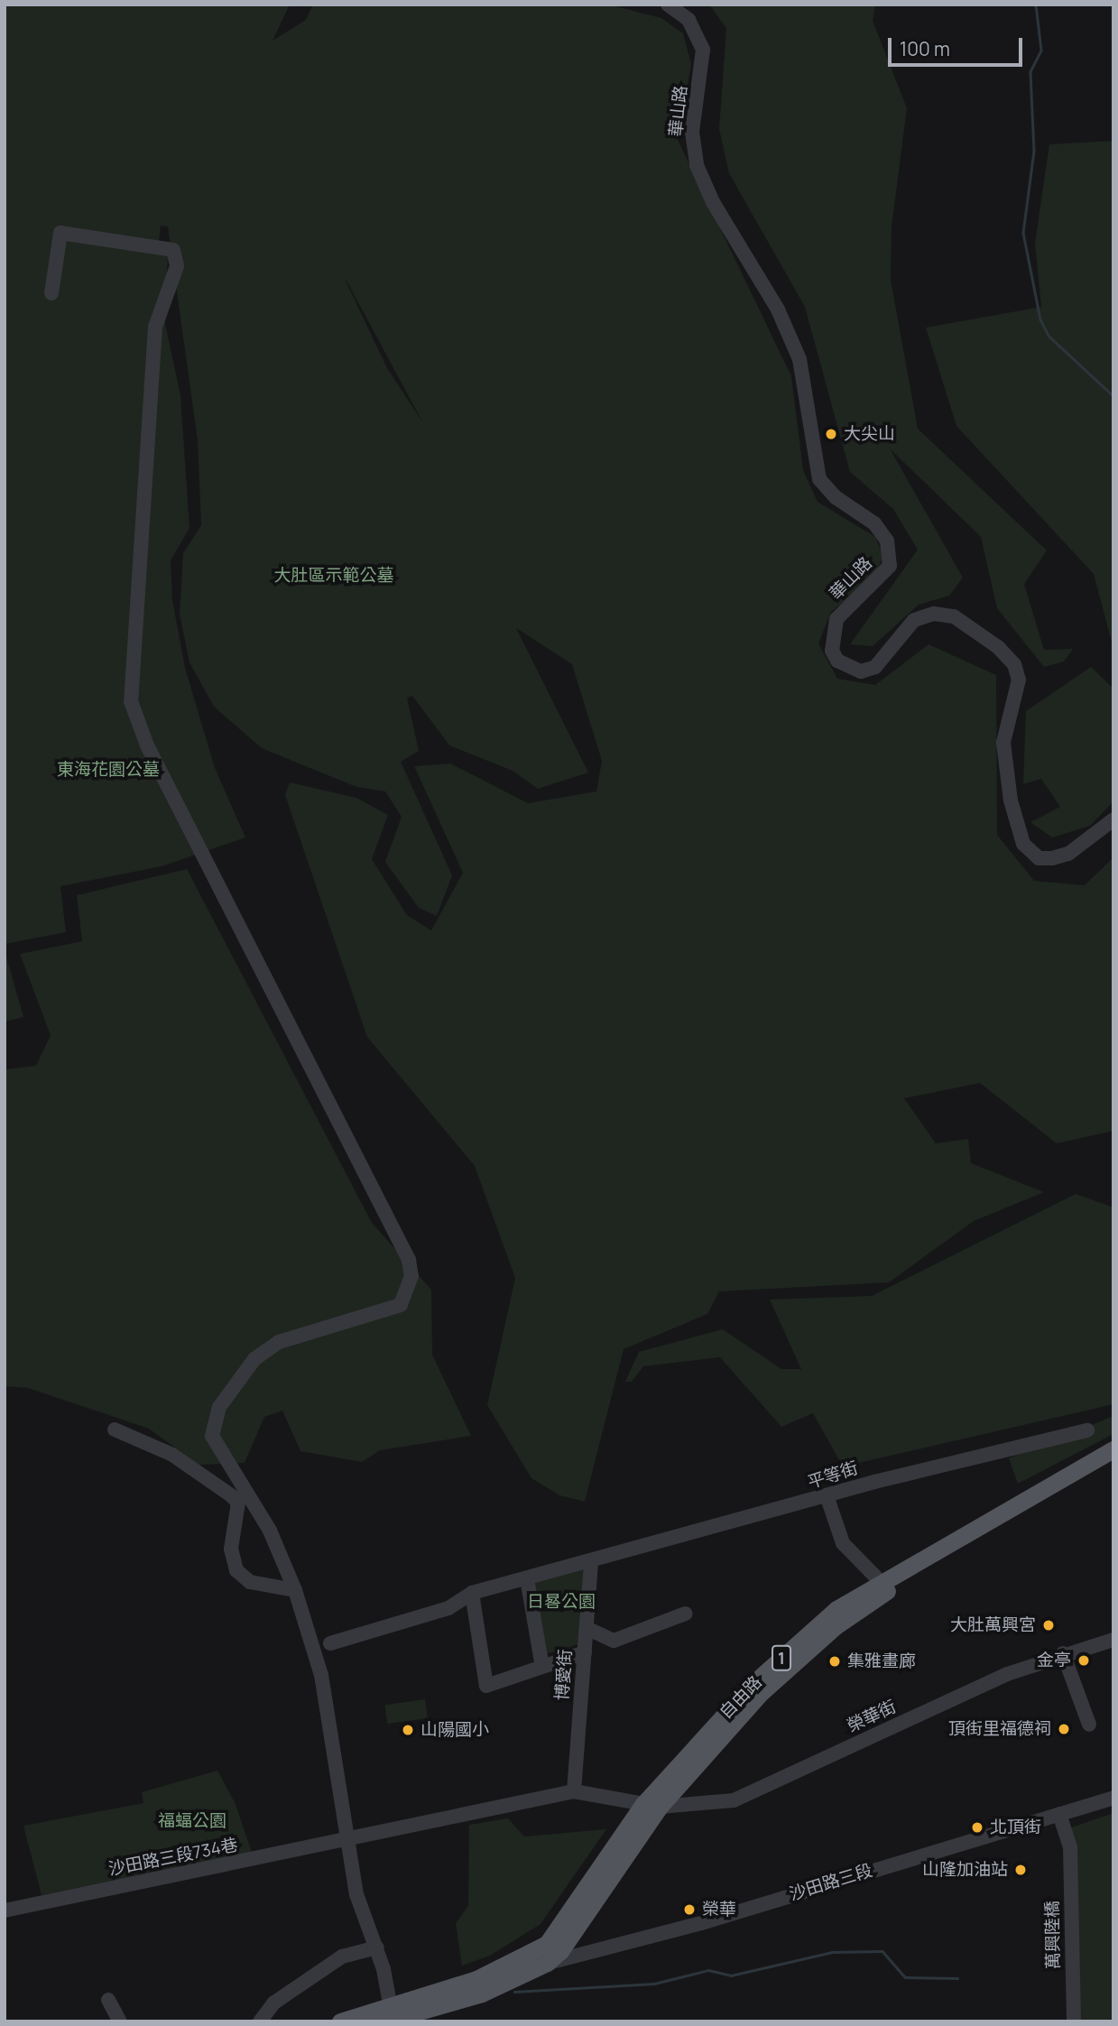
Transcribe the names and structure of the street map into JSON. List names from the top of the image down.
{
  "streets": {
    "main road": ["1", "自由路", "沙田路三段"],
    "street": [
      "華山路",
      "平等街",
      "博愛街",
      "榮華街",
      "沙田路三段734巷",
      "萬興陸橋"
    ]
  },
  "crossings": [
    ["平等街", "博愛街"],
    ["博愛街", "榮華街"],
    ["博愛街", "沙田路三段734巷"],
    ["自由路", "榮華街"],
    ["自由路", "沙田路三段"],
    ["榮華街", "沙田路三段734巷"]
  ],
  "parks": [
    "大肚區示範公墓",
    "東海花園公墓",
    "日晷公園",
    "福蝠公園"
  ],
  "places": [
    "大尖山",
    "大肚萬興宮",
    "金亭",
    "集雅畫廊",
    "頂街里福德祠",
    "山陽國小",
    "北頂街",
    "山隆加油站",
    "榮華"
  ],
  "scale_bar": "100 m"
}
